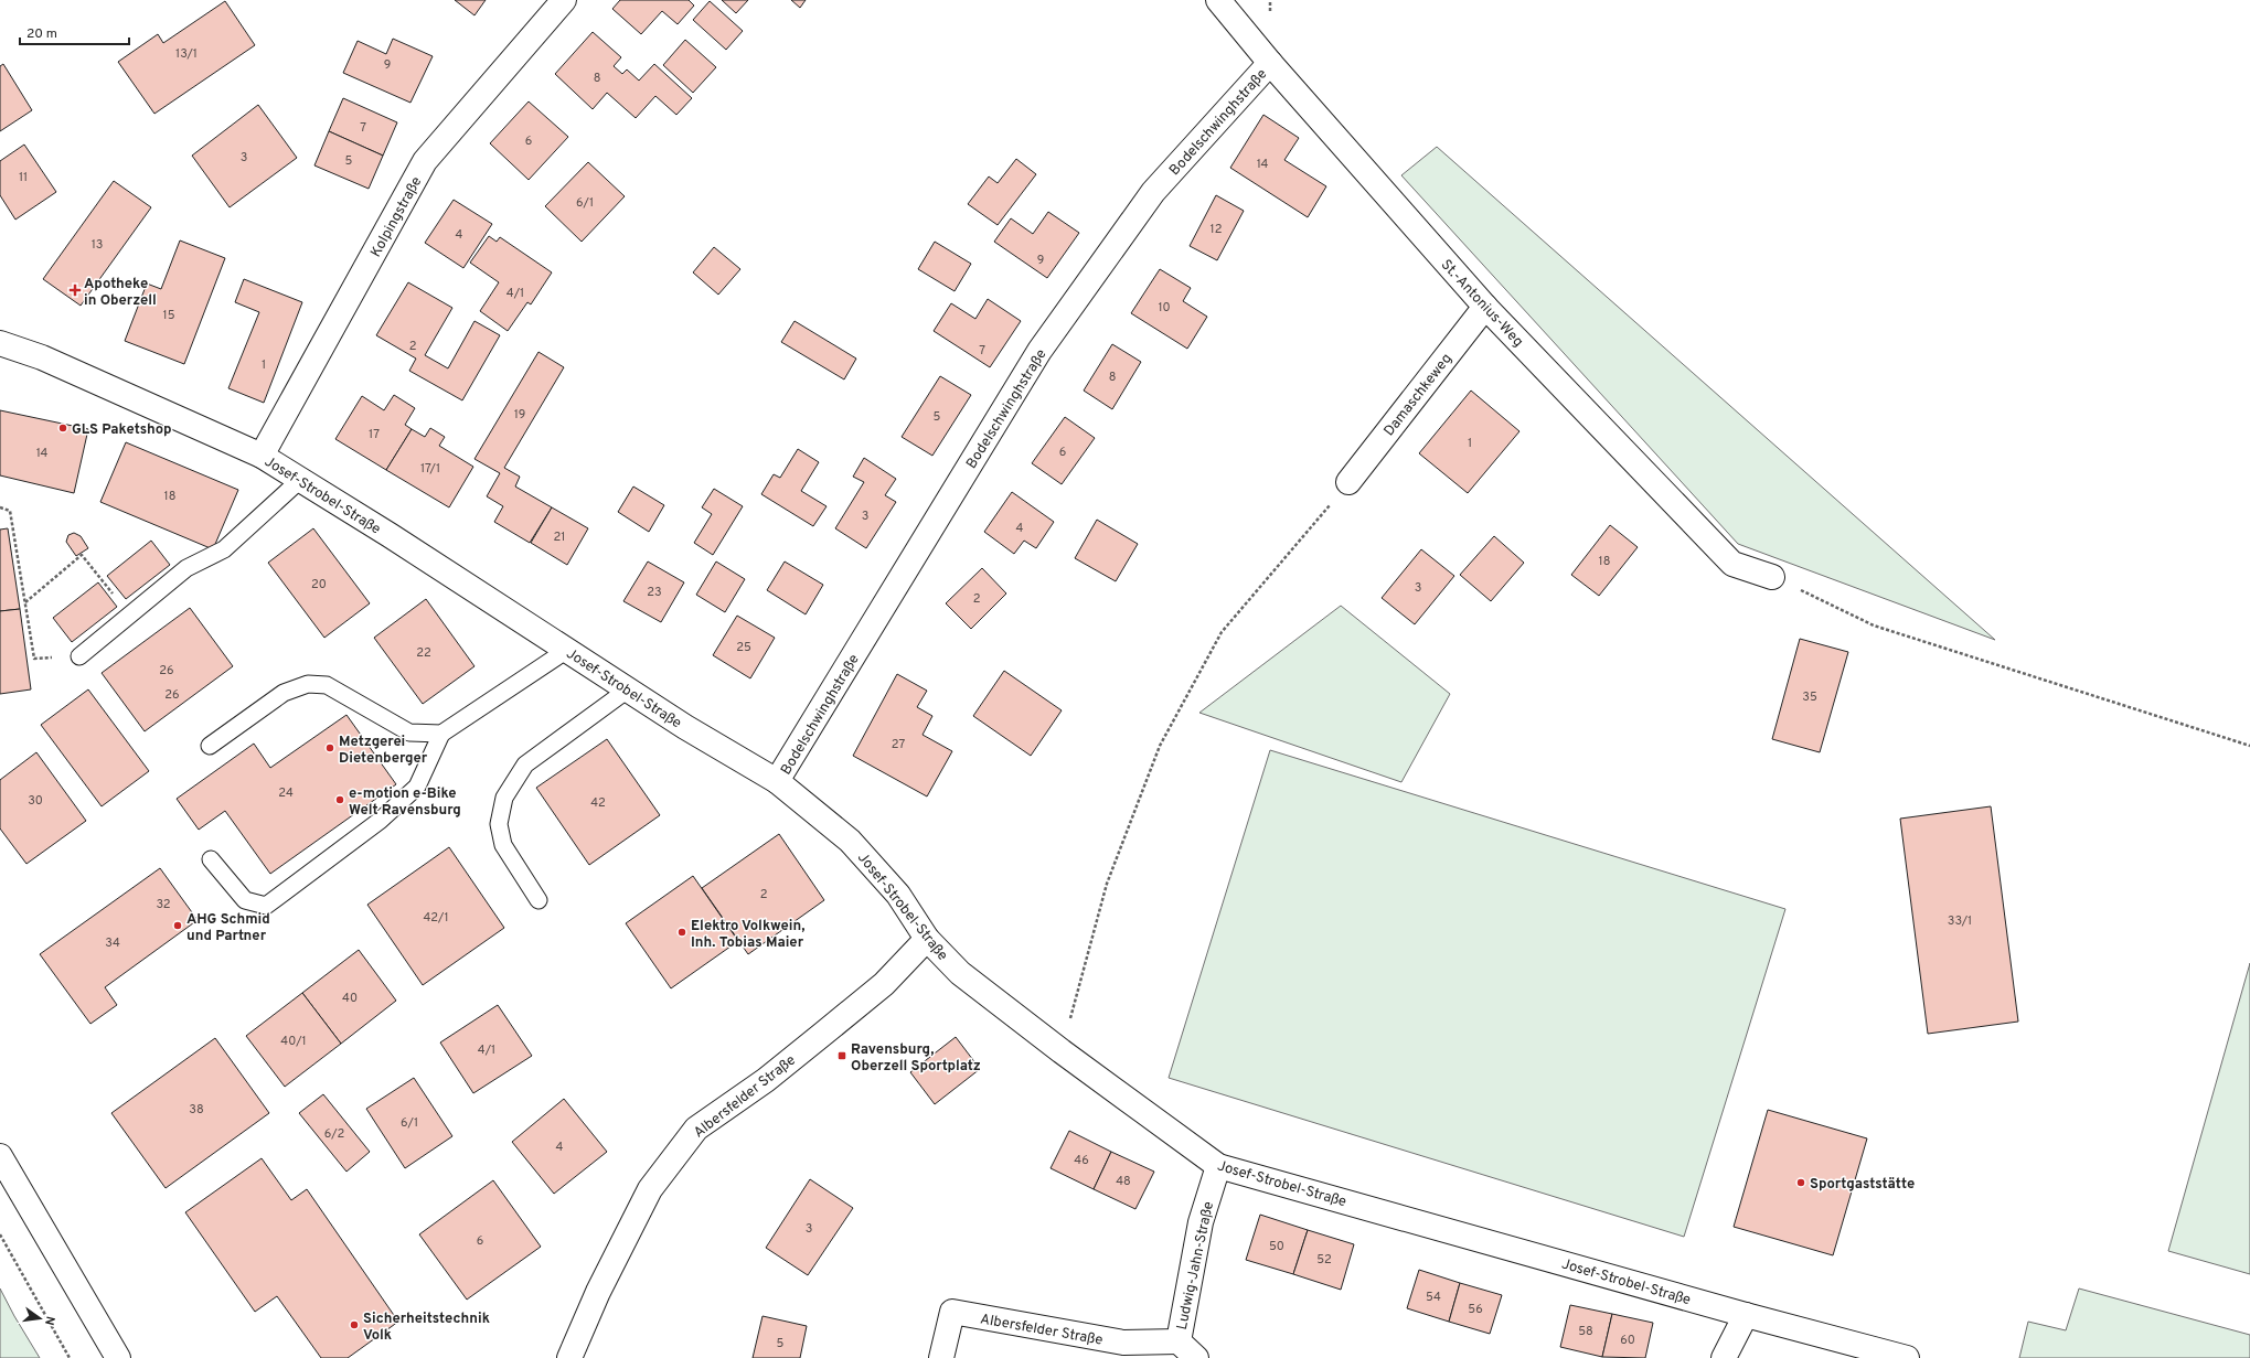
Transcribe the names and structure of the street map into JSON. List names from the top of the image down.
{
  "streets": {
    "street": [
      "Bodelschwinghstraße",
      "Kolpingstraße",
      "St.-Antonius-Weg",
      "Damaschkeweg",
      "Josef-Strobel-Straße",
      "Albersfelder Straße",
      "Ludwig-Jahn-Straße"
    ]
  },
  "crossings": [
    ["Bodelschwinghstraße", "St.-Antonius-Weg"],
    ["Bodelschwinghstraße", "Josef-Strobel-Straße"],
    ["Kolpingstraße", "Josef-Strobel-Straße"],
    ["St.-Antonius-Weg", "Damaschkeweg"],
    ["Josef-Strobel-Straße", "Albersfelder Straße"],
    ["Josef-Strobel-Straße", "Ludwig-Jahn-Straße"],
    ["Albersfelder Straße", "Ludwig-Jahn-Straße"]
  ],
  "places": {
    "health": ["Apotheke in Oberzell"],
    "other": [
      "GLS Paketshop",
      "Metzgerei Dietenberger",
      "e-motion e-Bike Welt Ravensburg",
      "AHG Schmid und Partner",
      "Elektro Volkwein, Inh. Tobias Maier",
      "Sportgaststätte",
      "Sicherheitstechnik Volk"
    ],
    "transit": ["Ravensburg, Oberzell Sportplatz"]
  },
  "house_numbers": [
    "13/1",
    "9",
    "8",
    "7",
    "6",
    "3",
    "5",
    "14",
    "11",
    "6/1",
    "12",
    "4",
    "13",
    "9",
    "4/1",
    "10",
    "15",
    "2",
    "7",
    "1",
    "8",
    "19",
    "5",
    "17",
    "1",
    "6",
    "14",
    "17/1",
    "18",
    "3",
    "4",
    "21",
    "18",
    "20",
    "3",
    "23",
    "2",
    "25",
    "22",
    "26",
    "26",
    "35",
    "27",
    "24",
    "30",
    "42",
    "2",
    "32",
    "42/1",
    "33/1",
    "34",
    "40",
    "40/1",
    "4/1",
    "38",
    "6/1",
    "6/2",
    "4",
    "46",
    "48",
    "3",
    "6",
    "50",
    "52",
    "54",
    "56",
    "58",
    "60",
    "5"
  ],
  "scale_bar": "20 m",
  "north": "right"
}
